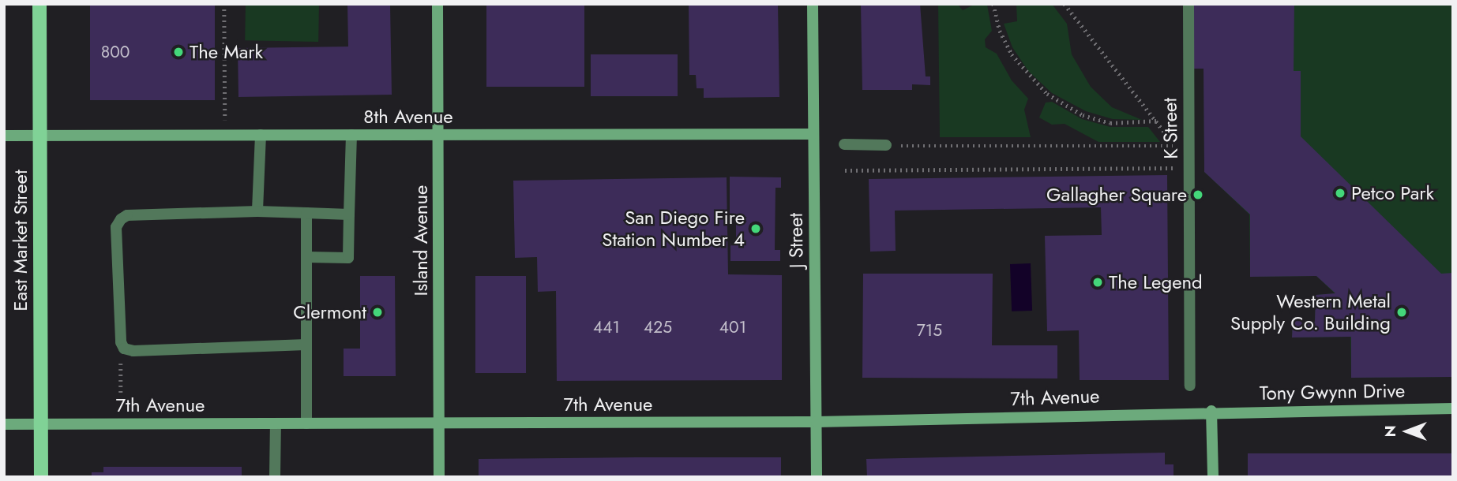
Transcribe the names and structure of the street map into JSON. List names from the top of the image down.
{
  "streets": {
    "main road": ["East Market Street"],
    "street": [
      "8th Avenue",
      "K Street",
      "Island Avenue",
      "J Street",
      "Tony Gwynn Drive",
      "7th Avenue"
    ]
  },
  "crossings": [
    ["8th Avenue", "East Market Street"],
    ["8th Avenue", "Island Avenue"],
    ["8th Avenue", "J Street"],
    ["East Market Street", "7th Avenue"],
    ["Island Avenue", "7th Avenue"],
    ["J Street", "7th Avenue"],
    ["Tony Gwynn Drive", "7th Avenue"]
  ],
  "places": [
    "The Mark",
    "Petco Park",
    "Gallagher Square",
    "San Diego Fire Station Number 4",
    "The Legend",
    "Clermont",
    "Western Metal Supply Co. Building"
  ],
  "house_numbers": [
    "800",
    "441",
    "425",
    "401",
    "715"
  ],
  "north": "left"
}
